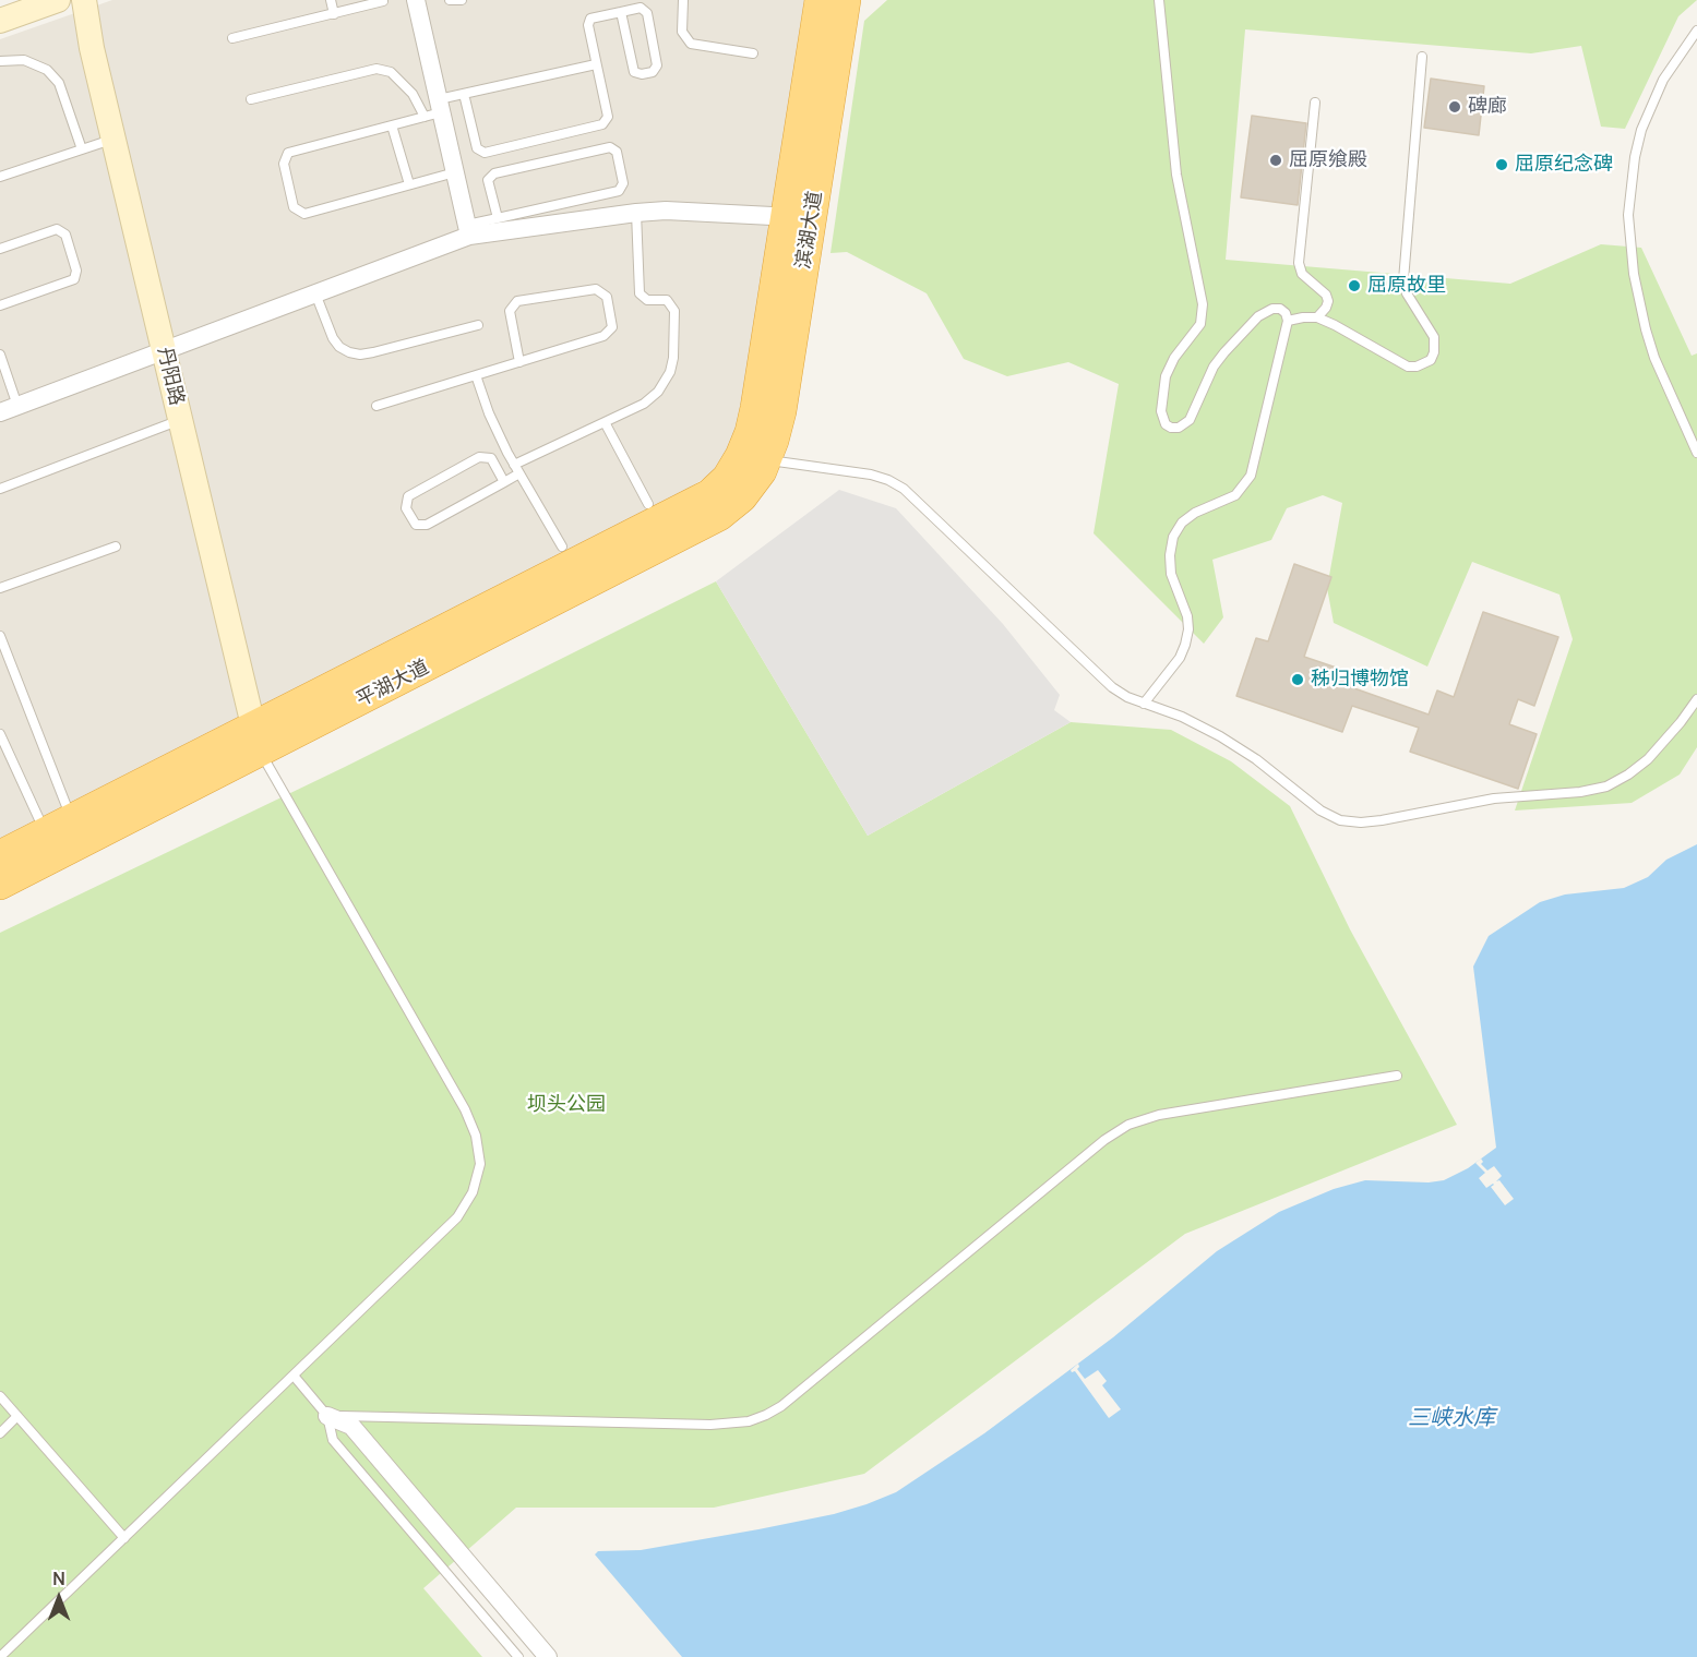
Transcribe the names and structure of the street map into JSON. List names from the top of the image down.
{
  "streets": {
    "highway": ["滨湖大道", "平湖大道"],
    "main road": ["丹阳路"]
  },
  "crossings": [
    ["滨湖大道", "平湖大道"],
    ["丹阳路", "平湖大道"]
  ],
  "water": ["三峡水库"],
  "parks": ["坝头公园"],
  "places": [
    "碑廊",
    "屈原飨殿",
    "屈原纪念碑",
    "屈原故里",
    "秭归博物馆"
  ],
  "north": "top"
}
